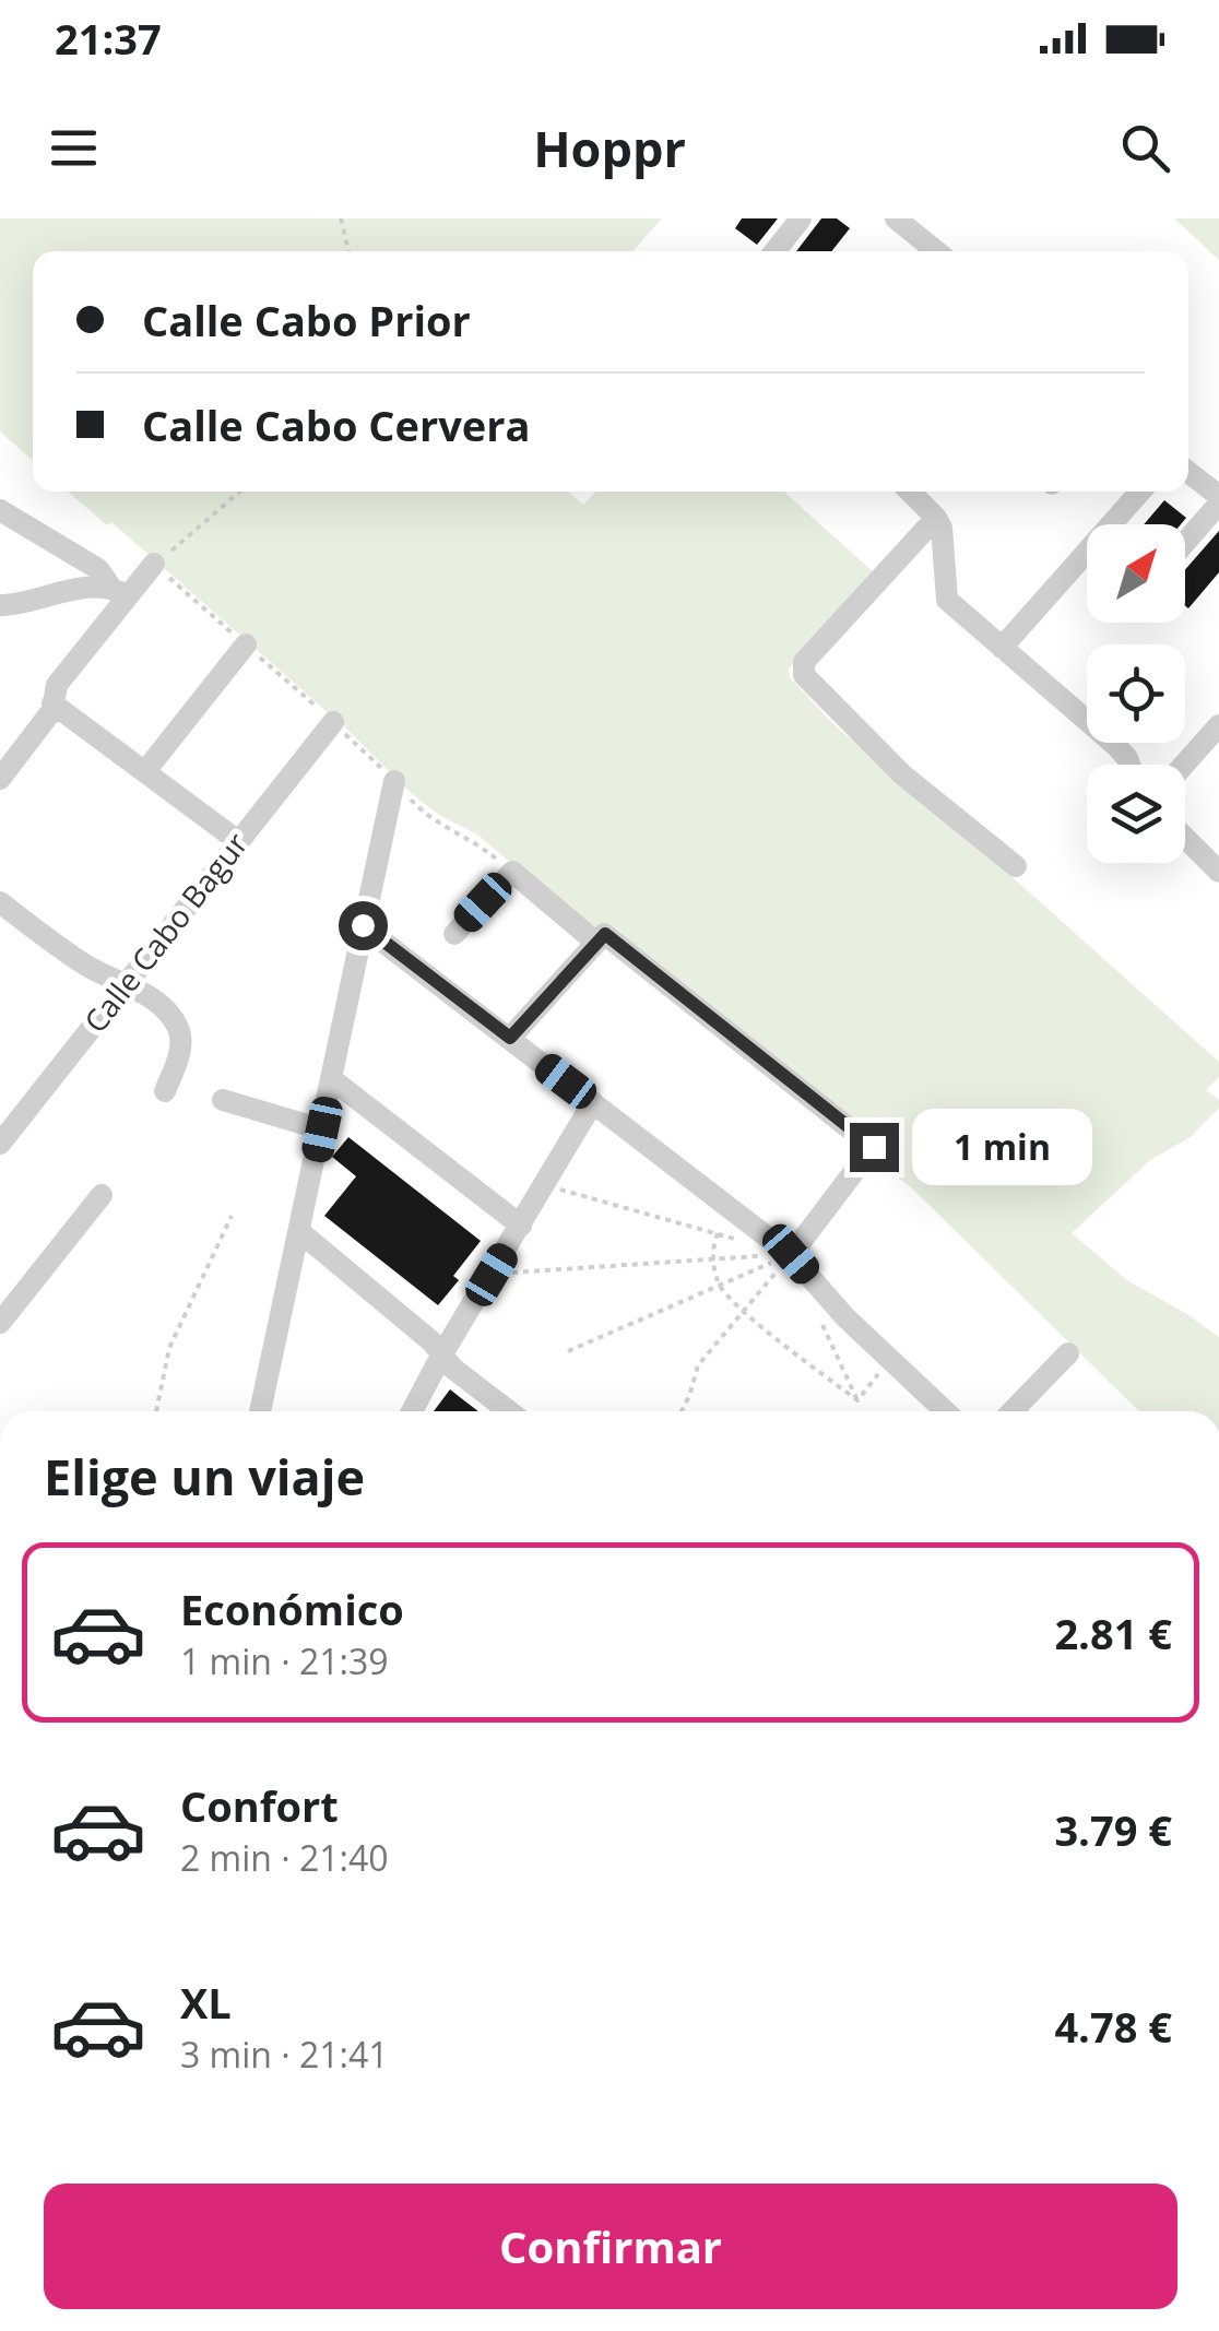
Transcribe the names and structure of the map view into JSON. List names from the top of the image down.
{
  "streets": {
    "street": ["Calle Cabo Bagur"]
  },
  "north": "top right",
  "page": {
    "status": "21:37",
    "header": "Hoppr",
    "banner": ["Calle Cabo Prior", "Calle Cabo Cervera"],
    "bubble": "1 min",
    "heading": "Elige un viaje",
    "list": [
      {
        "name": "Económico",
        "note": "1 min · 21:39",
        "value": "2.81 €"
      },
      {
        "name": "Confort",
        "note": "2 min · 21:40",
        "value": "3.79 €"
      },
      {
        "name": "XL",
        "note": "3 min · 21:41",
        "value": "4.78 €"
      }
    ],
    "buttons": "Confirmar"
  }
}
